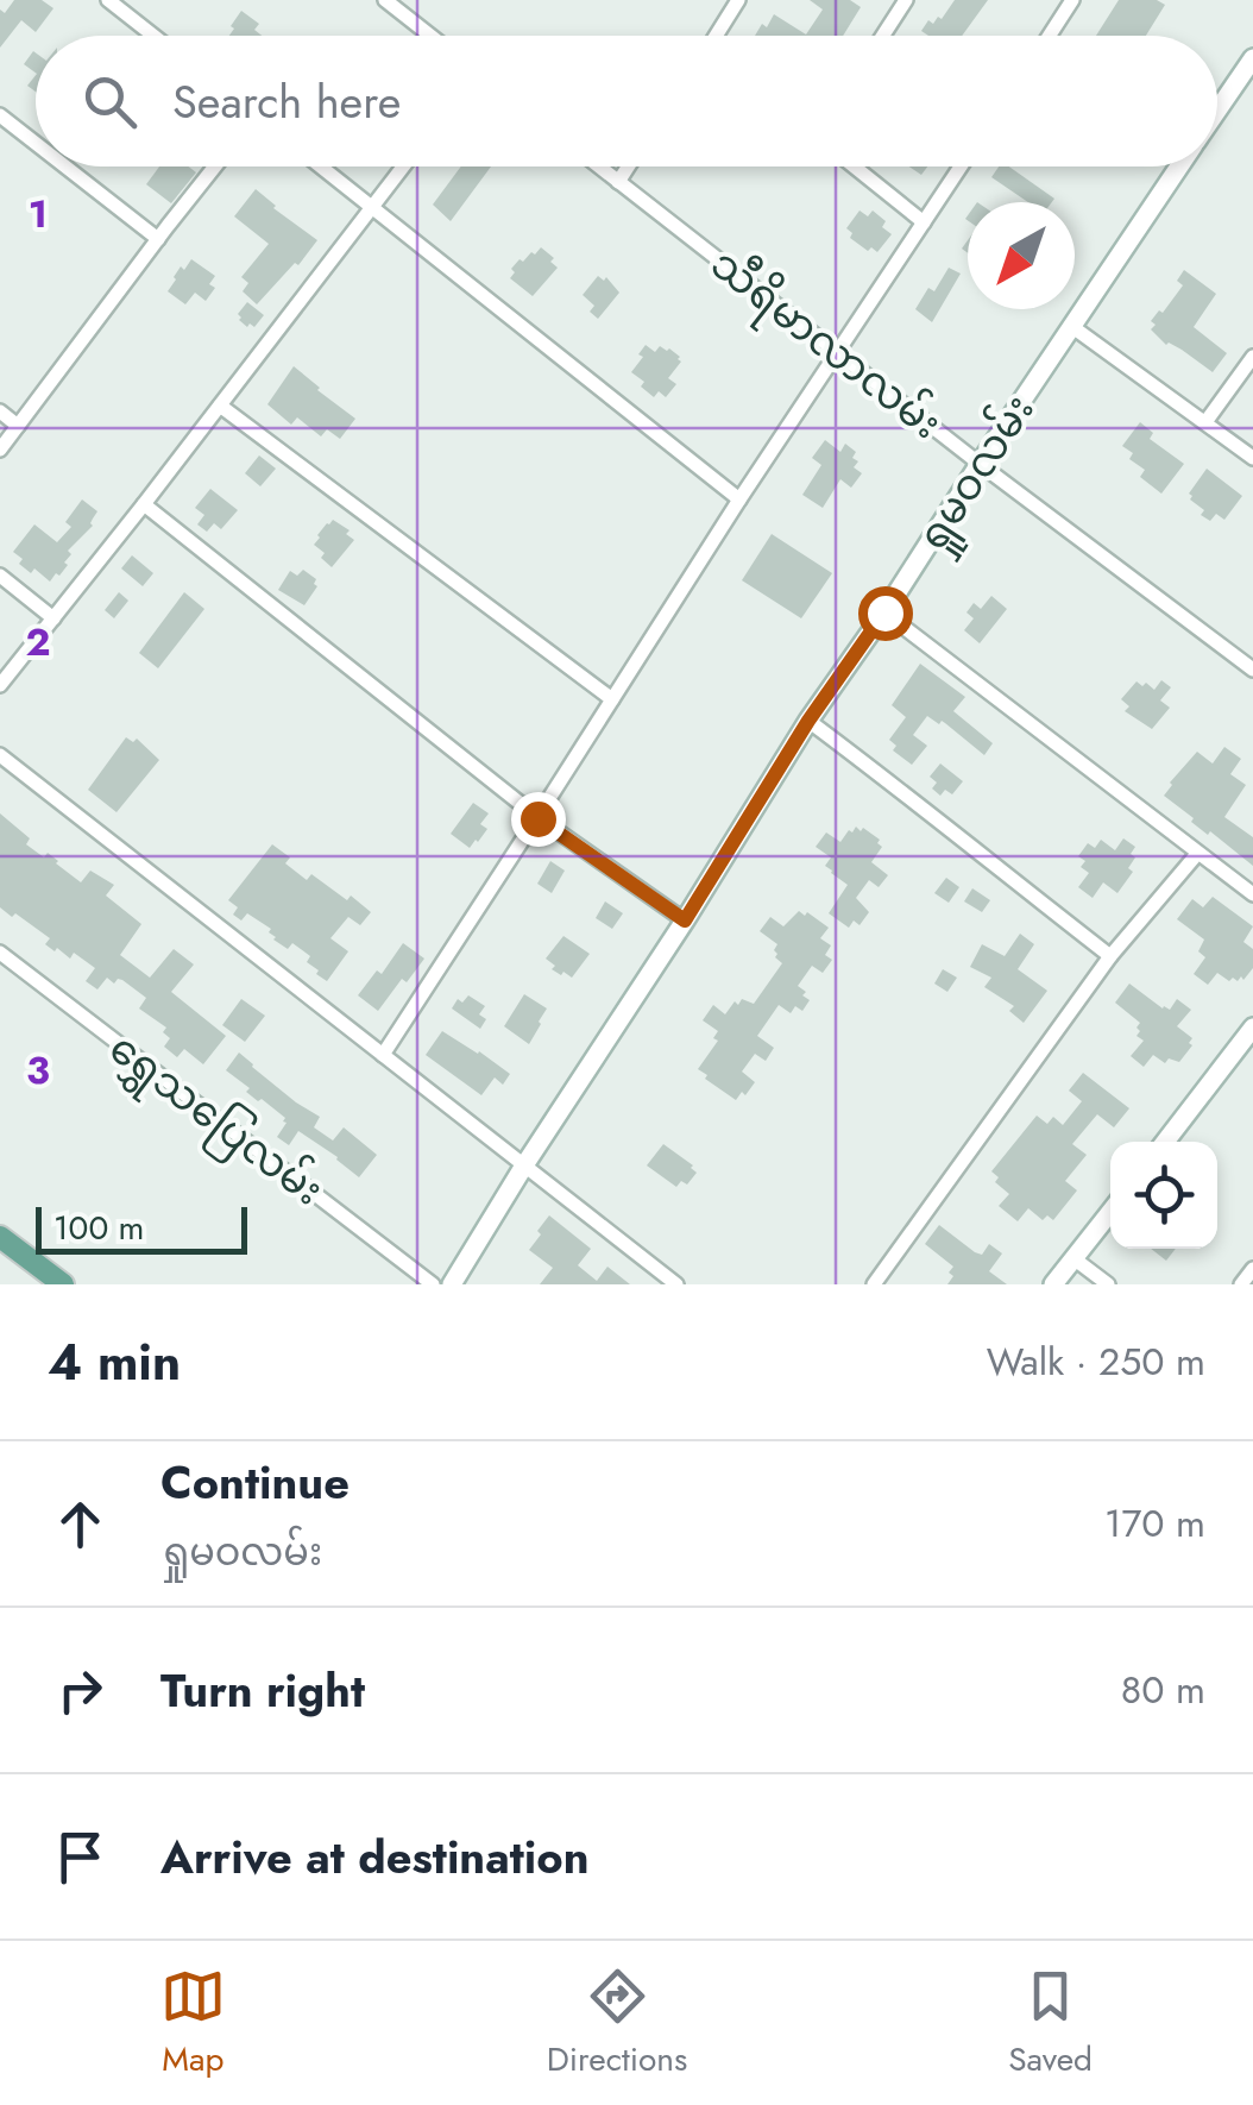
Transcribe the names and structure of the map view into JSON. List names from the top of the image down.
{
  "streets": {
    "street": ["သီရိမာလာလမ်း", "ရှုမဝလမ်း", "ရွှေသပြေလမ်း"]
  },
  "crossings": [
    ["သီရိမာလာလမ်း", "ရှုမဝလမ်း"]
  ],
  "scale_bar": "100 m",
  "north": "bottom left",
  "page": {
    "search": "Search here",
    "scale": "100 m",
    "heading": ["4 min", "Walk · 250 m"],
    "list": [
      ["Continue", "ရှုမဝလမ်း", "170 m"],
      ["Turn right", "80 m"],
      "Arrive at destination"
    ],
    "nav": ["Map", "Directions", "Saved"]
  },
  "grid": {
    "rows": ["1", "2", "3"]
  }
}
